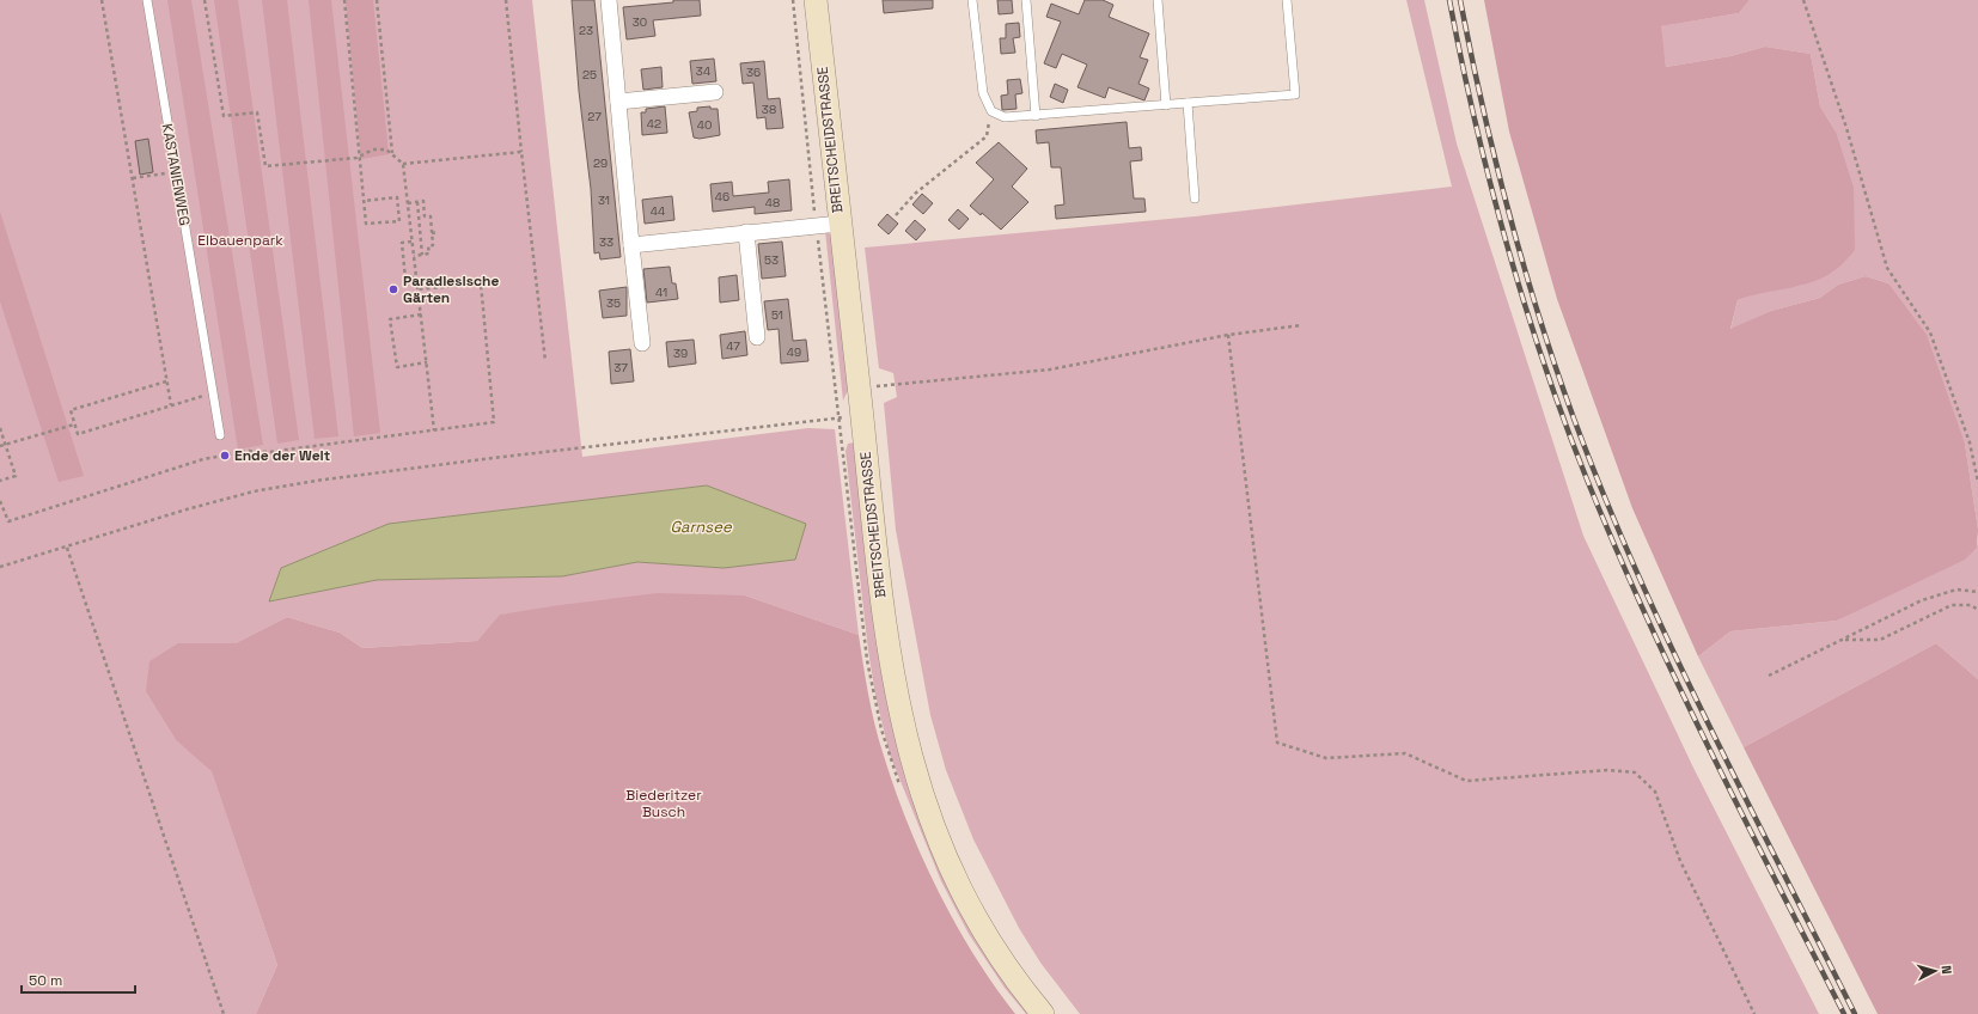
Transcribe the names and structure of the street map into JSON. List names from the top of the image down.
{
  "streets": {
    "street": ["BREITSCHEIDSTRASSE"],
    "lane": ["KASTANIENWEG"]
  },
  "water": ["Garnsee"],
  "parks": ["Elbauenpark", "Biederitzer Busch"],
  "places": ["Paradiesische Gärten", "Ende der Welt"],
  "house_numbers": [
    "30",
    "23",
    "34",
    "36",
    "25",
    "38",
    "27",
    "42",
    "40",
    "29",
    "46",
    "31",
    "48",
    "44",
    "33",
    "53",
    "41",
    "35",
    "51",
    "47",
    "49",
    "39",
    "37"
  ],
  "scale_bar": "50 m",
  "north": "right"
}
